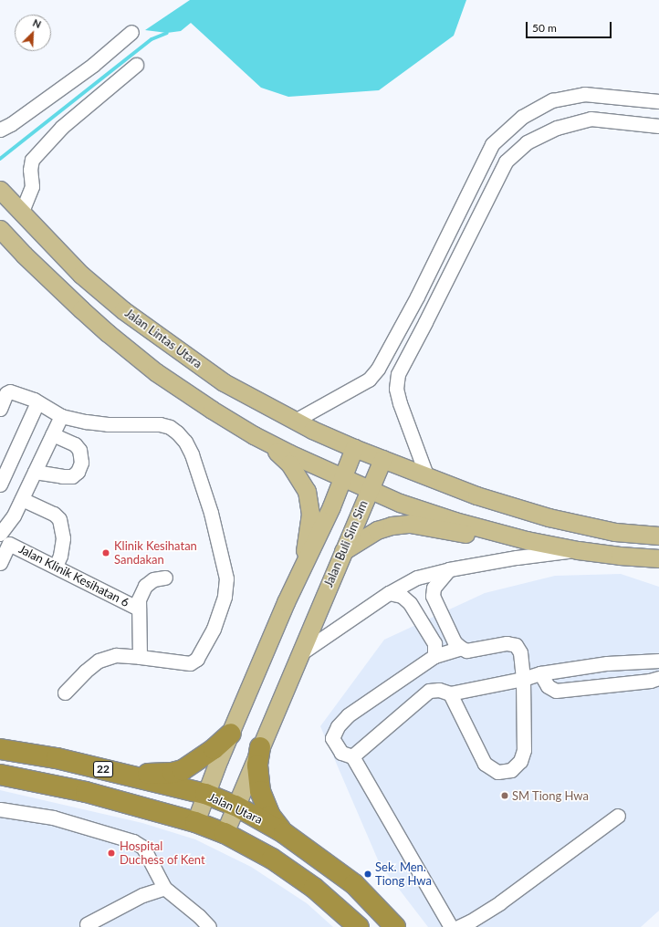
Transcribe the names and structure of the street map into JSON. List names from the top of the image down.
{
  "streets": {
    "highway": ["22", "Jalan Utara"],
    "main road": ["Jalan Lintas Utara", "Jalan Buli Sim Sim"],
    "street": ["Jalan Klinik Kesihatan 6"]
  },
  "crossings": [
    ["Jalan Buli Sim Sim", "22"],
    ["Jalan Buli Sim Sim", "Jalan Utara"]
  ],
  "places": [
    "Klinik Kesihatan Sandakan",
    "SM Tiong Hwa",
    "Hospital Duchess of Kent",
    "Sek. Men. Tiong Hwa"
  ],
  "scale_bar": "50 m",
  "north": "top right"
}
